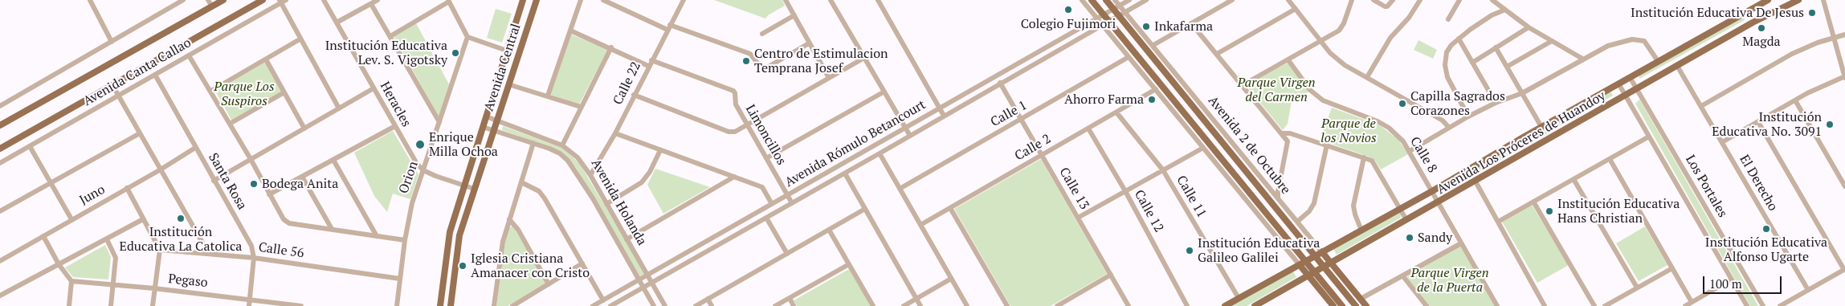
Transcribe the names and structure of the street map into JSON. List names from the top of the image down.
{
  "streets": {
    "main road": [
      "Avenida Central",
      "Avenida Canta Callao",
      "Avenida Los Próceres de Huandoy",
      "Avenida 2 de Octubre"
    ],
    "street": [
      "Calle 22",
      "Heracles",
      "Calle 1",
      "Limoncillos",
      "Avenida Rómulo Betancourt",
      "Calle 2",
      "Calle 8",
      "Orion",
      "Santa Rosa",
      "El Derecho",
      "Los Portales",
      "Calle 13",
      "Juno",
      "Calle 11",
      "Avenida Holanda",
      "Calle 12",
      "Calle 56",
      "Pegaso"
    ]
  },
  "crossings": [
    ["Avenida Central", "Avenida Holanda"],
    ["Avenida Canta Callao", "Santa Rosa"],
    ["Calle 22", "Limoncillos"],
    ["Calle 22", "Avenida Holanda"],
    ["Heracles", "Orion"],
    ["Calle 1", "Calle 13"],
    ["Limoncillos", "Avenida Rómulo Betancourt"],
    ["Avenida Los Próceres de Huandoy", "Avenida 2 de Octubre"],
    ["Avenida Los Próceres de Huandoy", "Calle 8"],
    ["Avenida Los Próceres de Huandoy", "El Derecho"],
    ["Avenida Los Próceres de Huandoy", "Los Portales"],
    ["Avenida Los Próceres de Huandoy", "Calle 11"],
    ["Avenida Rómulo Betancourt", "Avenida 2 de Octubre"],
    ["Avenida Rómulo Betancourt", "Calle 13"],
    ["Avenida Rómulo Betancourt", "Avenida Holanda"],
    ["Calle 2", "Calle 13"],
    ["Calle 2", "Calle 11"],
    ["Calle 2", "Calle 12"],
    ["Orion", "Calle 56"],
    ["Santa Rosa", "Juno"],
    ["Santa Rosa", "Calle 56"],
    ["Santa Rosa", "Pegaso"]
  ],
  "parks": [
    "Parque Virgen del Carmen",
    "Parque Los Suspiros",
    "Parque de los Novios",
    "Parque Virgen de la Puerta"
  ],
  "places": [
    "Colegio Fujimori",
    "Institución Educativa De Jesus",
    "Inkafarma",
    "Magda",
    "Institución Educativa Lev. S. Vigotsky",
    "Centro de Estimulacion Temprana Josef",
    "Ahorro Farma",
    "Capilla Sagrados Corazones",
    "Institución Educativa No. 3091",
    "Enrique Milla Ochoa",
    "Bodega Anita",
    "Institución Educativa Hans Christian",
    "Institución Educativa La Catolica",
    "Institución Educativa Alfonso Ugarte",
    "Sandy",
    "Institución Educativa Galileo Galilei",
    "Iglesia Cristiana Amanacer con Cristo"
  ],
  "scale_bar": "100 m"
}
